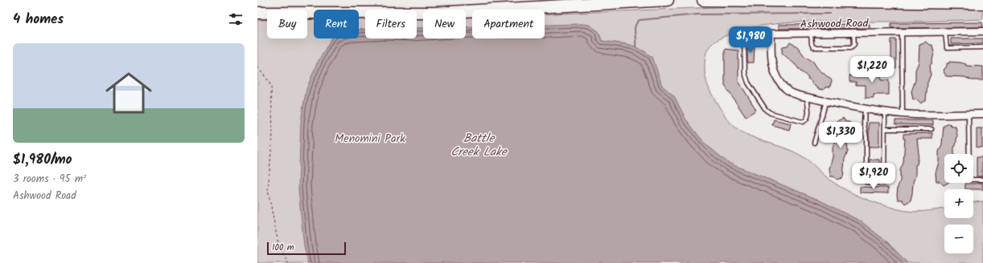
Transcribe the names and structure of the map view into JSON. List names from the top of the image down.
{
  "streets": {
    "street": ["Ashwood Road"]
  },
  "water": ["Battle Creek Lake"],
  "parks": ["Menomini Park"],
  "scale_bar": "100 m",
  "page": {
    "heading": "4 homes",
    "chip": [
      "Buy",
      "Rent",
      "Filters",
      "New",
      "Apartment"
    ],
    "price": [
      "$1,980",
      "$1,220",
      "$1,330",
      "$1,920"
    ],
    "list": [
      {
        "name": "$1,980/mo",
        "note": "3 rooms · 95 m² · Ashwood Road"
      }
    ],
    "map_buttons": ["+", "−"],
    "scale": "100 m"
  }
}
